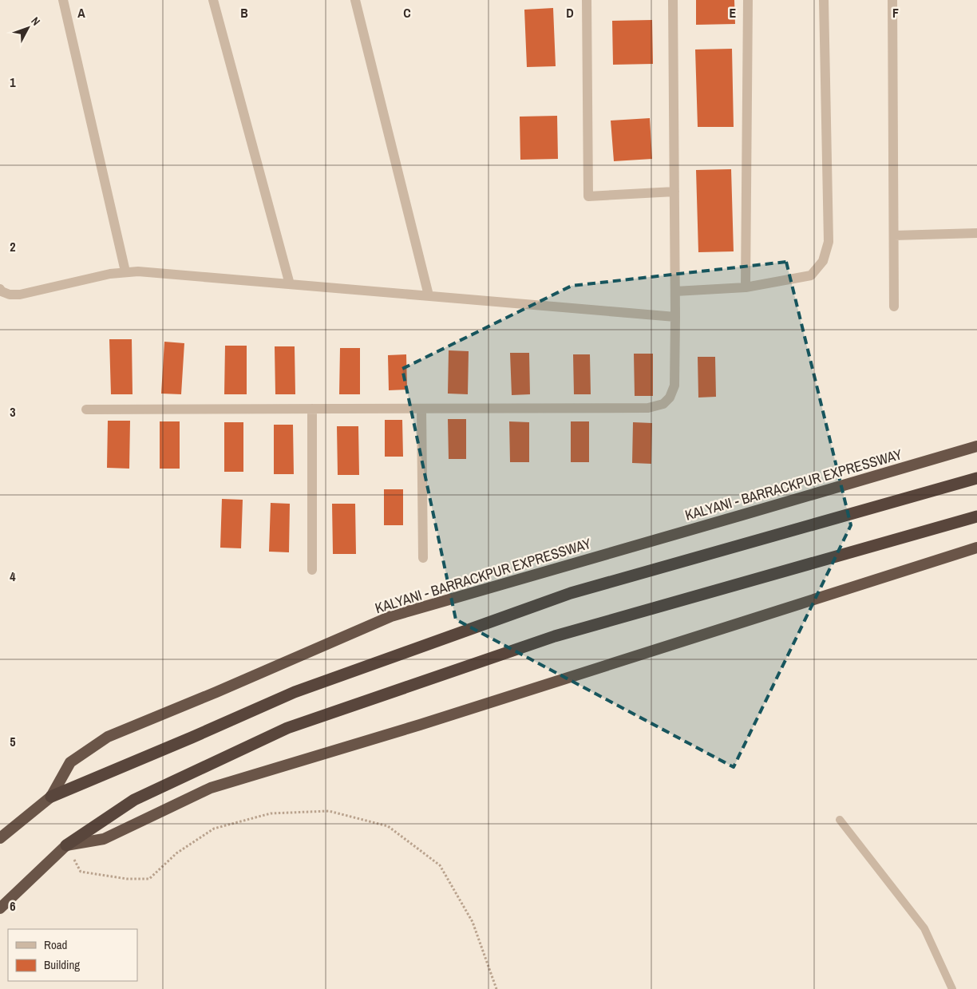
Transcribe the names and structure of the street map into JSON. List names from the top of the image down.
{
  "streets": {
    "highway": ["KALYANI - BARRACKPUR EXPRESSWAY"]
  },
  "legend": ["Road", "Building"],
  "north": "top right",
  "grid": {
    "columns": [
      "A",
      "B",
      "C",
      "D",
      "E",
      "F"
    ],
    "rows": [
      "1",
      "2",
      "3",
      "4",
      "5",
      "6"
    ]
  }
}
